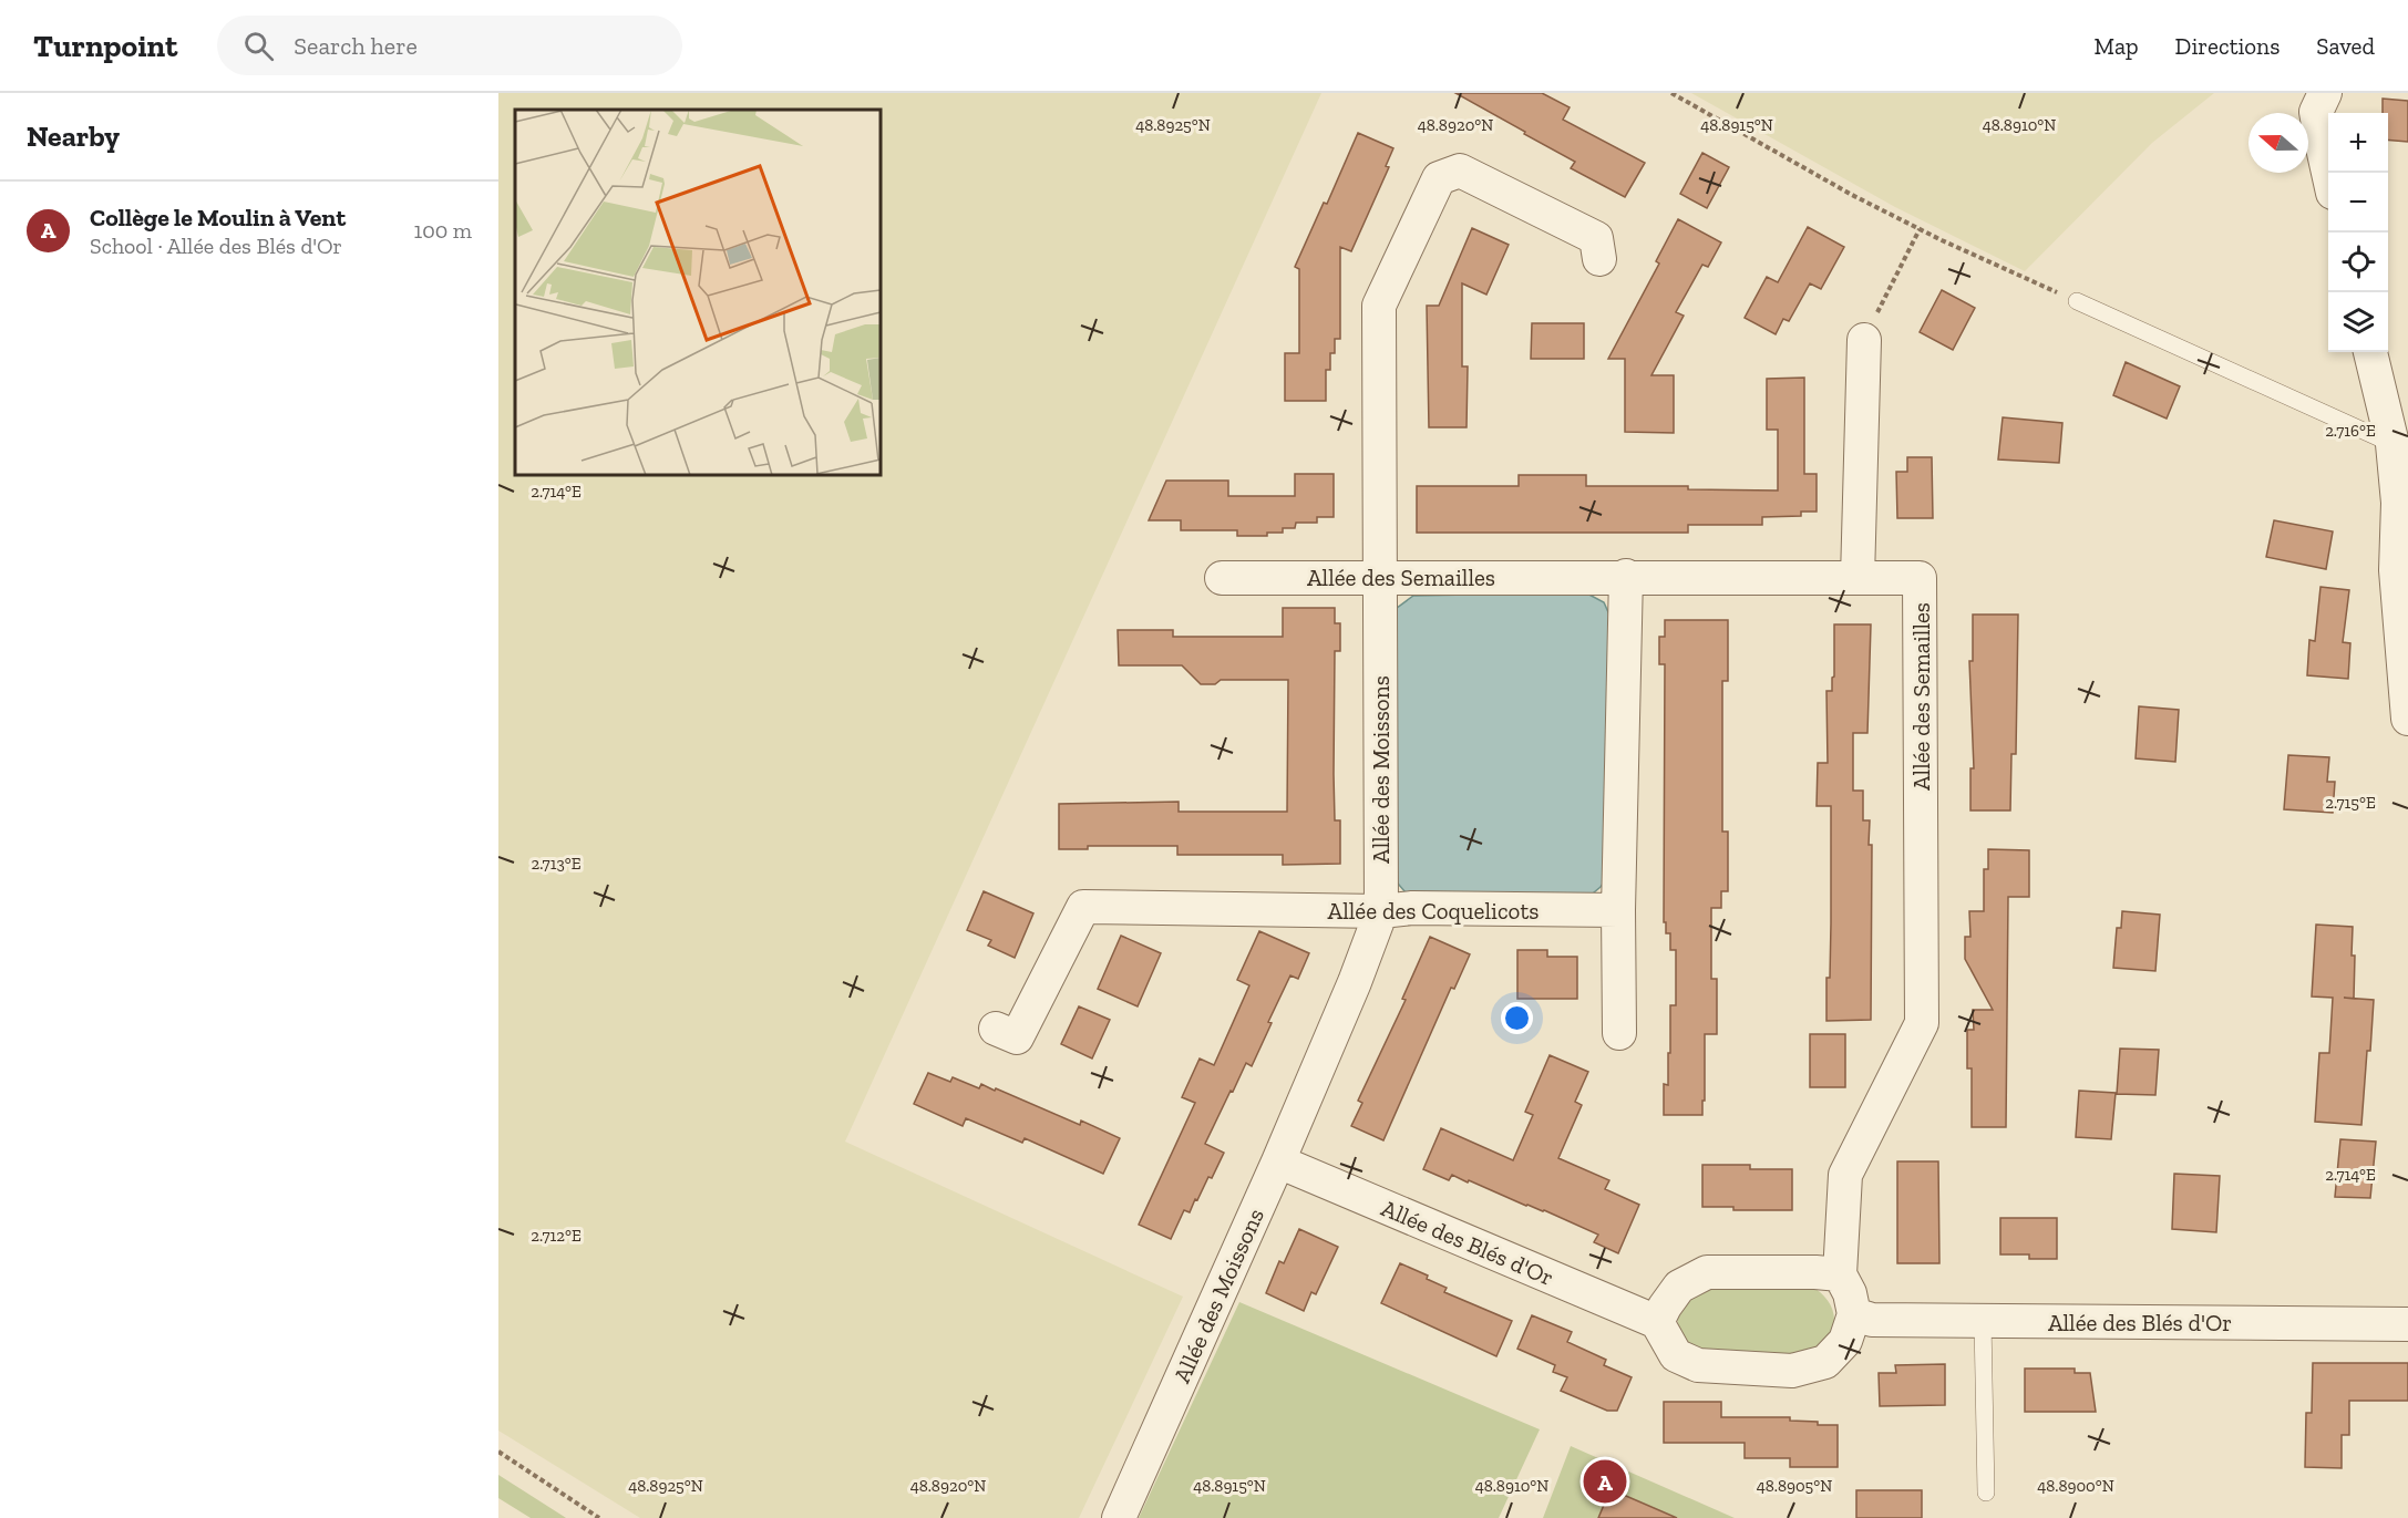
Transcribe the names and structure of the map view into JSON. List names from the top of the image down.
{
  "streets": {
    "street": [
      "Allée des Semailles",
      "Allée des Moissons",
      "Allée des Coquelicots",
      "Allée des Blés d'Or"
    ]
  },
  "crossings": [
    ["Allée des Semailles", "Allée des Moissons"],
    ["Allée des Semailles", "Allée des Blés d'Or"],
    ["Allée des Moissons", "Allée des Coquelicots"],
    ["Allée des Moissons", "Allée des Blés d'Or"]
  ],
  "north": "left",
  "page": {
    "header": "Turnpoint",
    "search": "Search here",
    "nav": ["Map", "Directions", "Saved"],
    "heading": "Nearby",
    "map_buttons": ["+", "−"],
    "list": [
      {
        "mark": "A",
        "name": "Collège le Moulin à Vent",
        "note": "School · Allée des Blés d'Or",
        "value": "100 m"
      }
    ],
    "pins": "A"
  },
  "coordinates": [
    "48.8925°N",
    "48.8920°N",
    "48.8915°N",
    "48.8910°N",
    "2.716°E",
    "2.714°E",
    "2.715°E",
    "2.713°E",
    "2.712°E",
    "48.8905°N",
    "48.8900°N"
  ]
}
